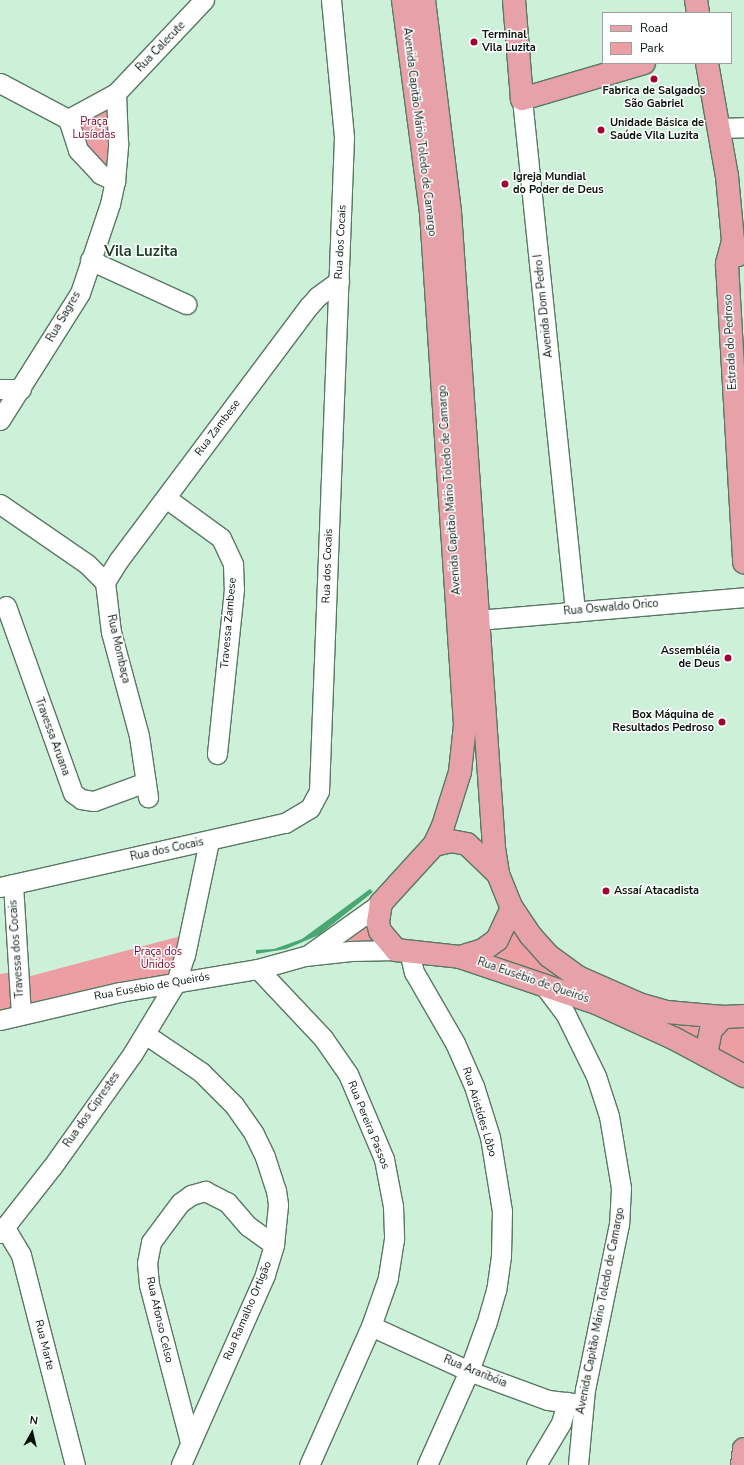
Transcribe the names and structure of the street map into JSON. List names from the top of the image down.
{
  "streets": {
    "main road": [
      "Avenida Capitão Mário Toledo de Camargo",
      "Avenida Dom Pedro I",
      "Estrada do Pedroso",
      "Rua Eusébio de Queirós"
    ],
    "street": [
      "Rua Calecute",
      "Rua dos Cocais",
      "Rua Sagres",
      "Rua Zambese",
      "Rua Oswaldo Orico",
      "Travessa Zambese",
      "Rua Mombaça",
      "Travessa Aruana",
      "Travessa dos Cocais",
      "Rua dos Ciprestes",
      "Rua Aristídes Lôbo",
      "Rua Pereira Passos",
      "Rua Ramalho Ortigão",
      "Rua Afonso Celso",
      "Rua Marte",
      "Rua Araribóia"
    ]
  },
  "crossings": [
    ["Avenida Capitão Mário Toledo de Camargo", "Rua Oswaldo Orico"],
    ["Avenida Capitão Mário Toledo de Camargo", "Rua Eusébio de Queirós"],
    ["Avenida Capitão Mário Toledo de Camargo", "Rua Aristídes Lôbo"],
    ["Avenida Capitão Mário Toledo de Camargo", "Rua Araribóia"],
    ["Rua dos Cocais", "Rua Zambese"],
    ["Rua dos Cocais", "Travessa dos Cocais"],
    ["Rua dos Cocais", "Rua dos Ciprestes"],
    ["Avenida Dom Pedro I", "Rua Oswaldo Orico"],
    ["Rua Zambese", "Travessa Zambese"],
    ["Rua Zambese", "Rua Mombaça"],
    ["Rua Mombaça", "Travessa Aruana"],
    ["Travessa dos Cocais", "Rua Eusébio de Queirós"],
    ["Rua Eusébio de Queirós", "Rua dos Ciprestes"],
    ["Rua Eusébio de Queirós", "Rua Aristídes Lôbo"],
    ["Rua Eusébio de Queirós", "Rua Pereira Passos"],
    ["Rua dos Ciprestes", "Rua Ramalho Ortigão"],
    ["Rua dos Ciprestes", "Rua Marte"],
    ["Rua Aristídes Lôbo", "Rua Araribóia"],
    ["Rua Pereira Passos", "Rua Araribóia"],
    ["Rua Ramalho Ortigão", "Rua Afonso Celso"]
  ],
  "districts": ["Vila Luzita"],
  "parks": ["Praça Lusíadas", "Praça dos Unidos"],
  "places": [
    "Terminal Vila Luzita",
    "Fabrica de Salgados São Gabriel",
    "Unidade Básica de Saúde Vila Luzita",
    "Igreja Mundial do Poder de Deus",
    "Assembléia de Deus",
    "Box Máquina de Resultados Pedroso",
    "Assaí Atacadista"
  ],
  "legend": ["Road", "Park"],
  "north": "top"
}
